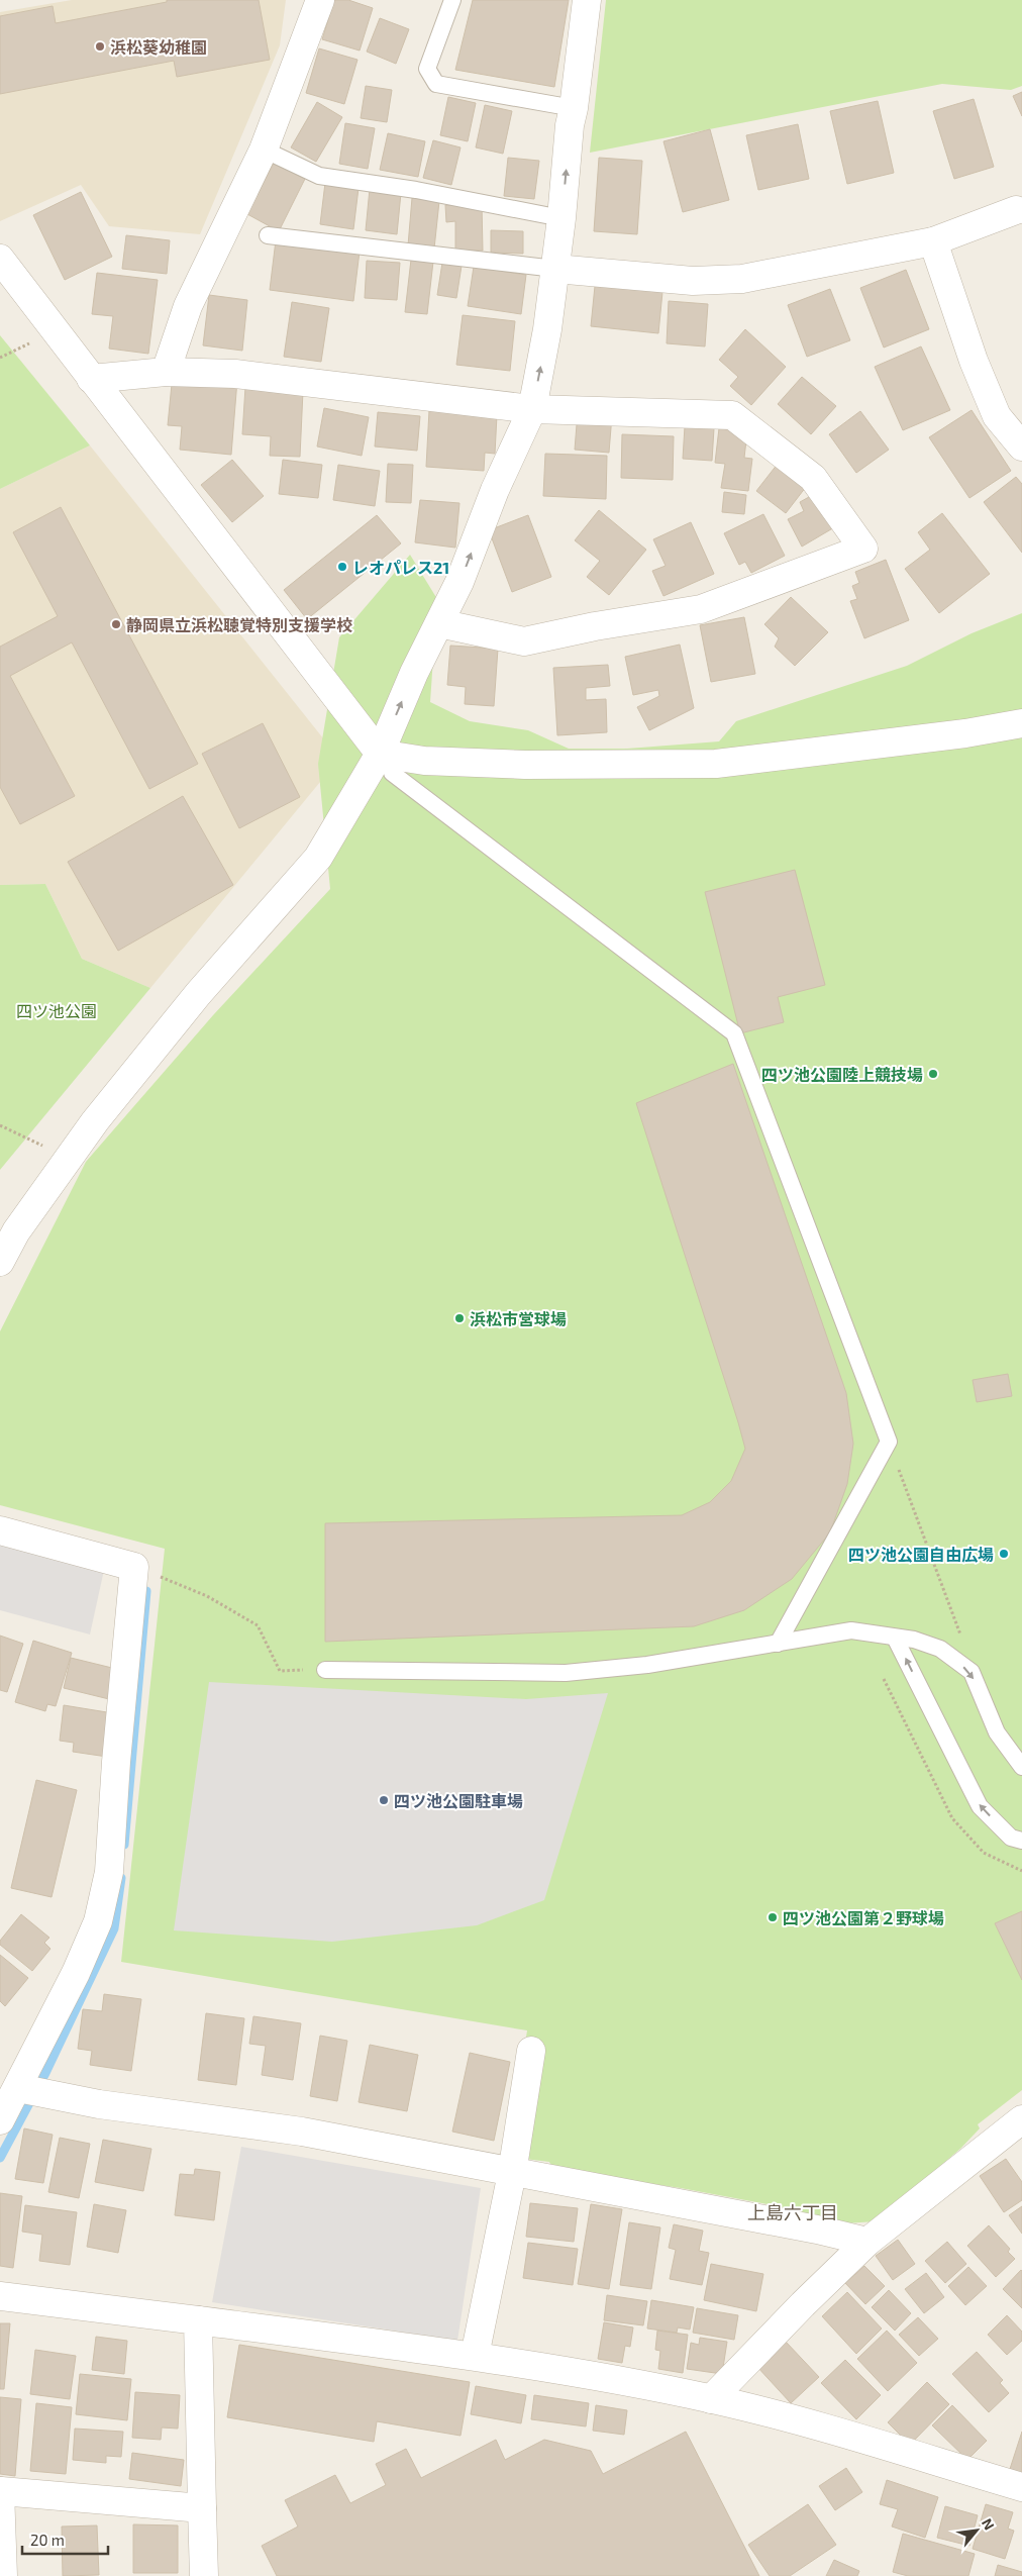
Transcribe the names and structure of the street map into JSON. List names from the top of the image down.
{
  "districts": ["上島六丁目"],
  "parks": ["四ツ池公園"],
  "places": [
    "浜松葵幼稚園",
    "レオパレス21",
    "静岡県立浜松聴覚特別支援学校",
    "四ツ池公園陸上競技場",
    "浜松市営球場",
    "四ツ池公園自由広場",
    "四ツ池公園駐車場",
    "四ツ池公園第２野球場"
  ],
  "scale_bar": "20 m",
  "north": "top right"
}
